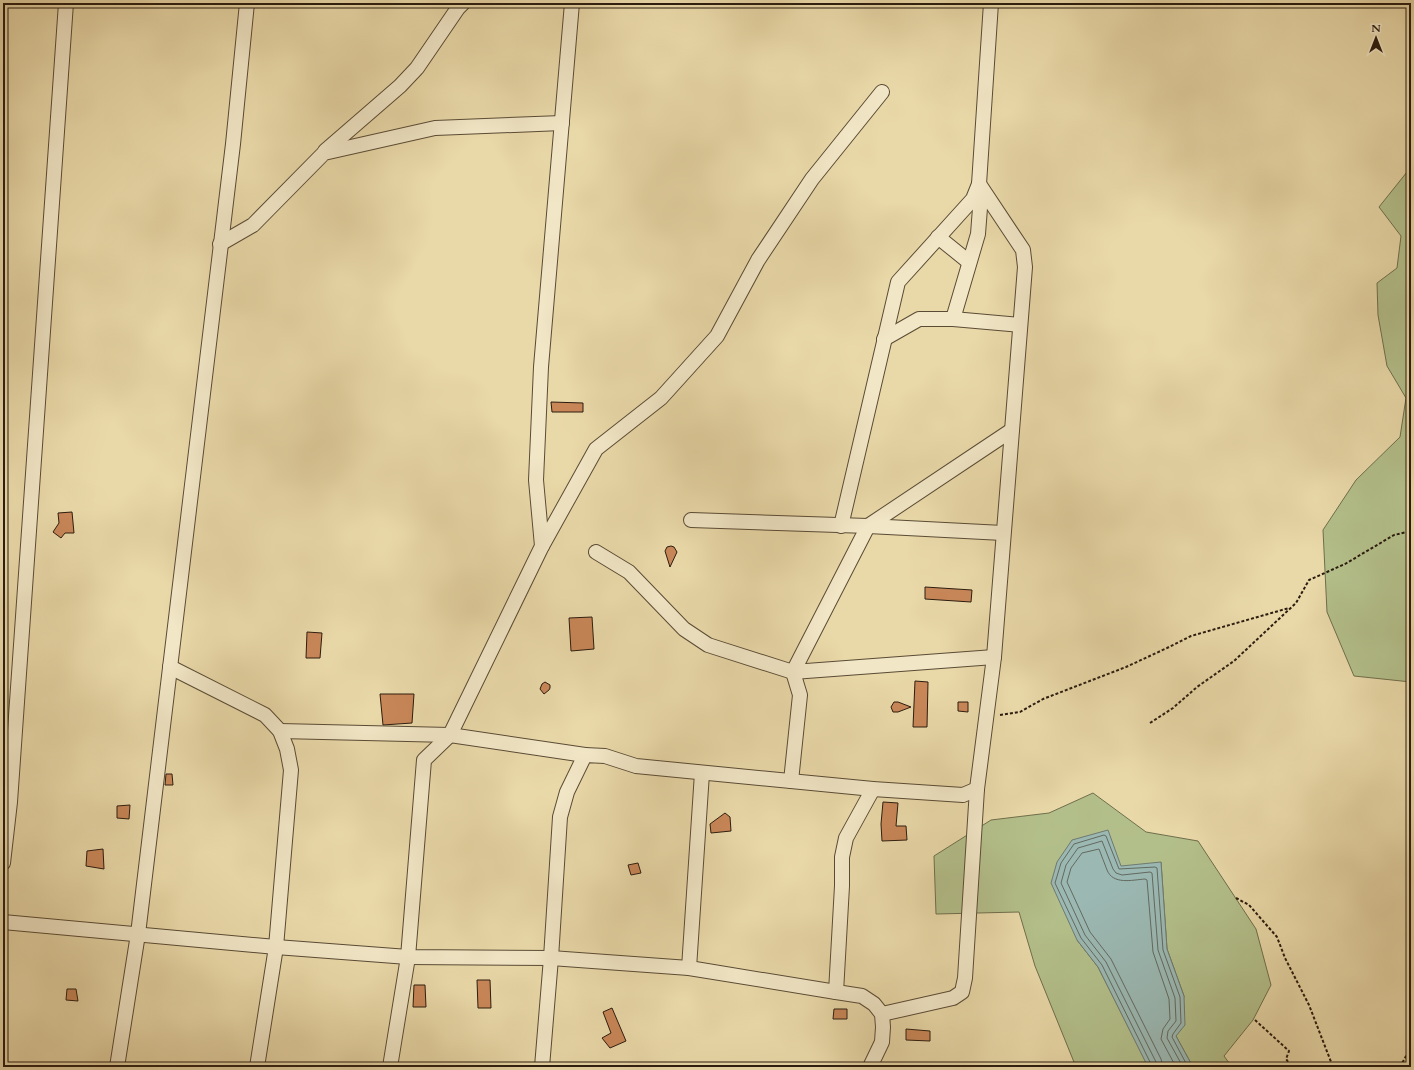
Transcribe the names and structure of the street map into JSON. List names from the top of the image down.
{
  "north": "top"
}
